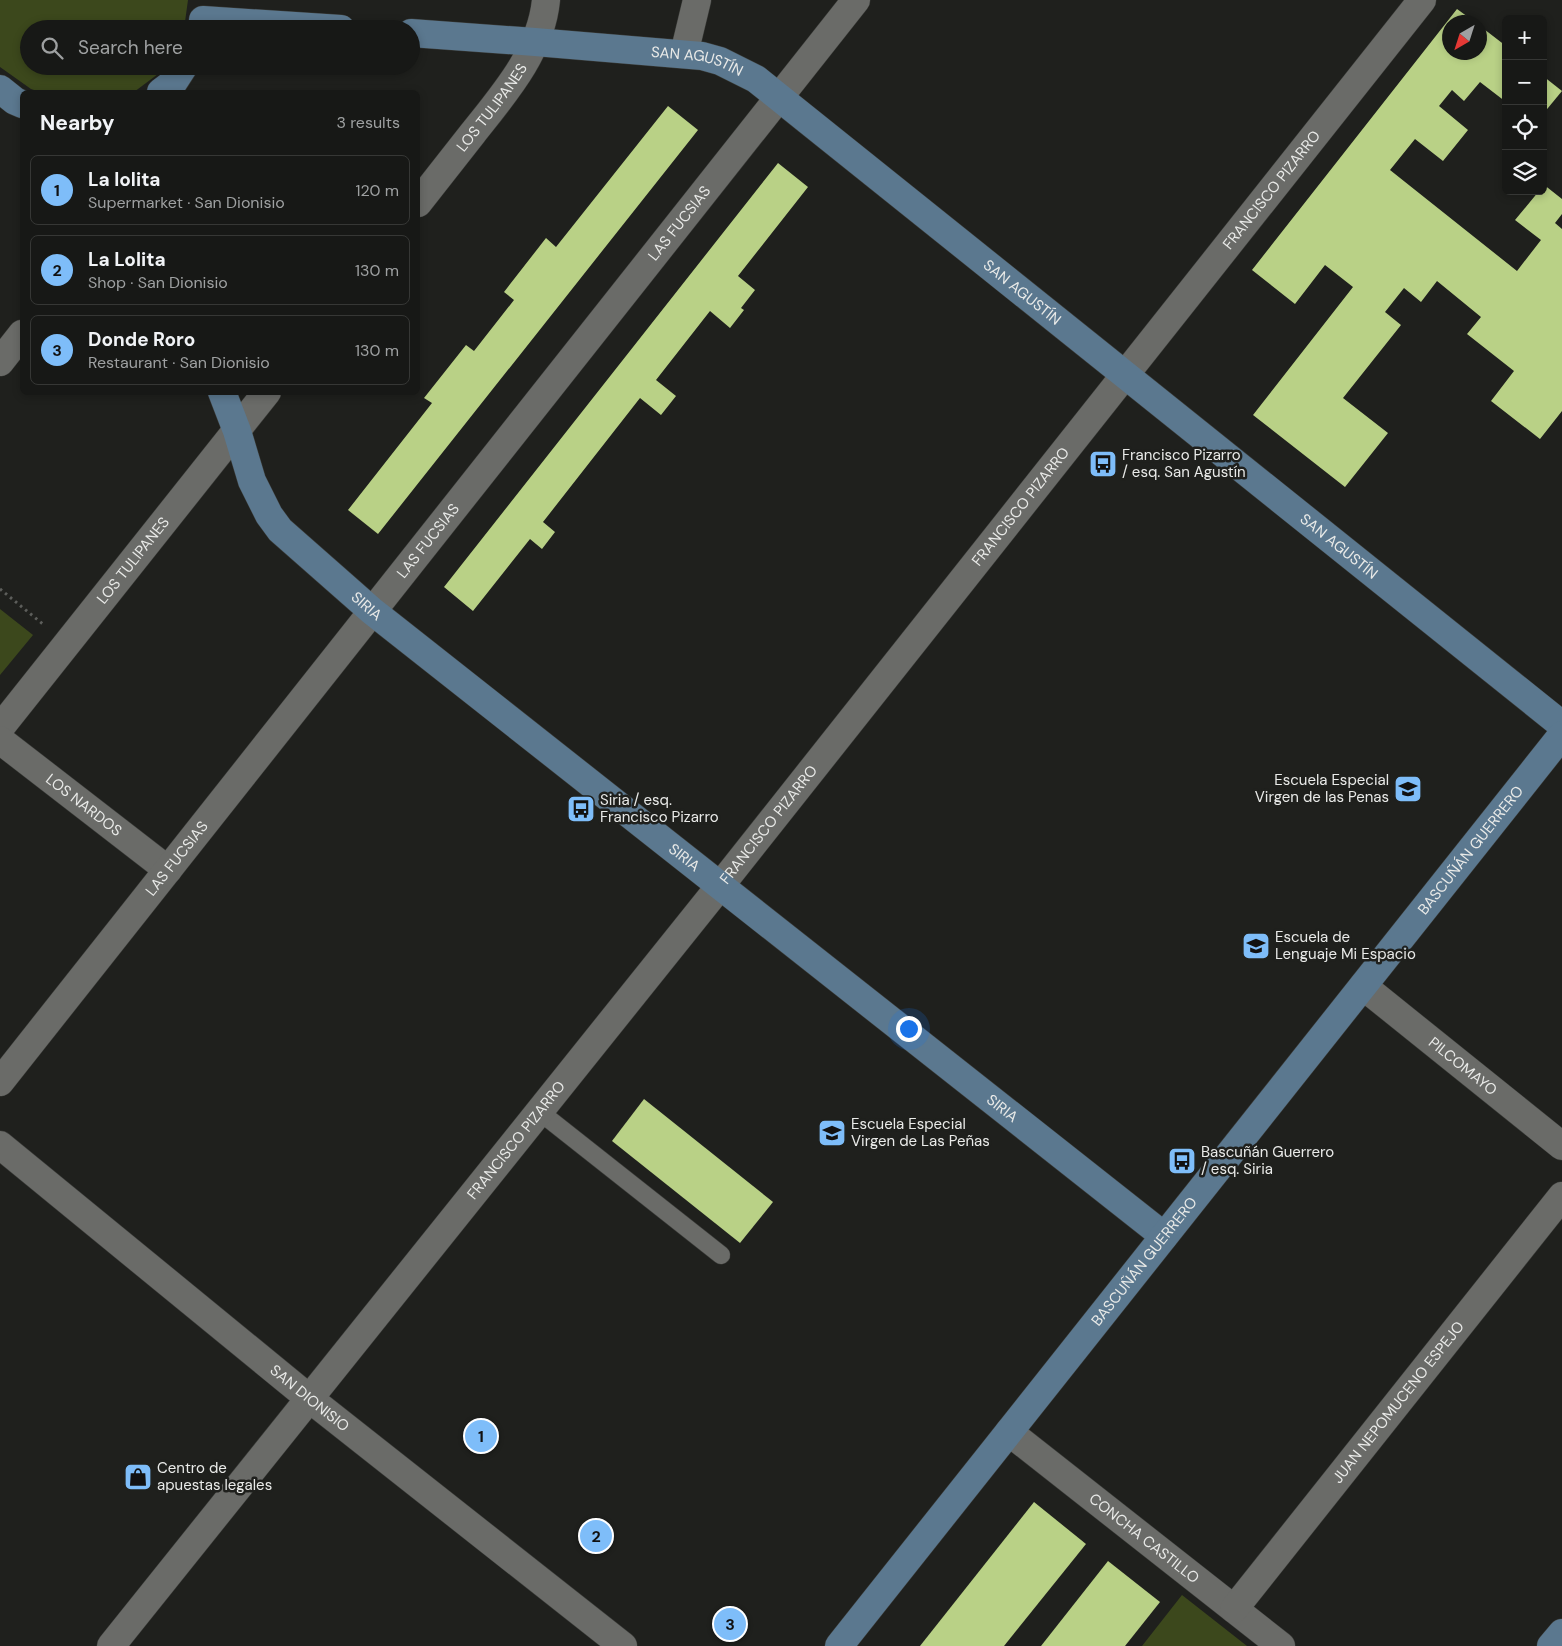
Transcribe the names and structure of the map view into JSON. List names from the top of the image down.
{
  "streets": {
    "street": [
      "SAN AGUSTÍN",
      "LOS TULIPANES",
      "FRANCISCO PIZARRO",
      "LAS FUCSIAS",
      "SIRIA",
      "LOS NARDOS",
      "BASCUÑÁN GUERRERO",
      "PILCOMAYO",
      "SAN DIONISIO",
      "JUAN NEPOMUCENO ESPEJO",
      "CONCHA CASTILLO"
    ]
  },
  "crossings": [
    ["SAN AGUSTÍN", "LOS TULIPANES"],
    ["SAN AGUSTÍN", "FRANCISCO PIZARRO"],
    ["SAN AGUSTÍN", "LAS FUCSIAS"],
    ["LOS TULIPANES", "SIRIA"],
    ["FRANCISCO PIZARRO", "SIRIA"],
    ["FRANCISCO PIZARRO", "SAN DIONISIO"],
    ["LAS FUCSIAS", "SIRIA"],
    ["LAS FUCSIAS", "LOS NARDOS"],
    ["SIRIA", "BASCUÑÁN GUERRERO"],
    ["BASCUÑÁN GUERRERO", "PILCOMAYO"],
    ["BASCUÑÁN GUERRERO", "CONCHA CASTILLO"],
    ["JUAN NEPOMUCENO ESPEJO", "CONCHA CASTILLO"]
  ],
  "places": {
    "bus stop": ["Francisco Pizarro / esq. San Agustín", "Siria / esq. Francisco Pizarro", "Bascuñán Guerrero / esq. Siria"],
    "school or university": ["Escuela Especial Virgen de las Penas", "Escuela de Lenguaje Mi Espacio", "Escuela Especial Virgen de Las Peñas"],
    "shop": ["Centro de apuestas legales"]
  },
  "north": "bottom left",
  "page": {
    "map_buttons": ["+", "−"],
    "search": "Search here",
    "heading": ["Nearby", "3 results"],
    "list": [
      {
        "mark": "1",
        "name": "La lolita",
        "note": "Supermarket · San Dionisio",
        "value": "120 m"
      },
      {
        "mark": "2",
        "name": "La Lolita",
        "note": "Shop · San Dionisio",
        "value": "130 m"
      },
      {
        "mark": "3",
        "name": "Donde Roro",
        "note": "Restaurant · San Dionisio",
        "value": "130 m"
      }
    ],
    "pins": ["1", "2", "3"]
  }
}
